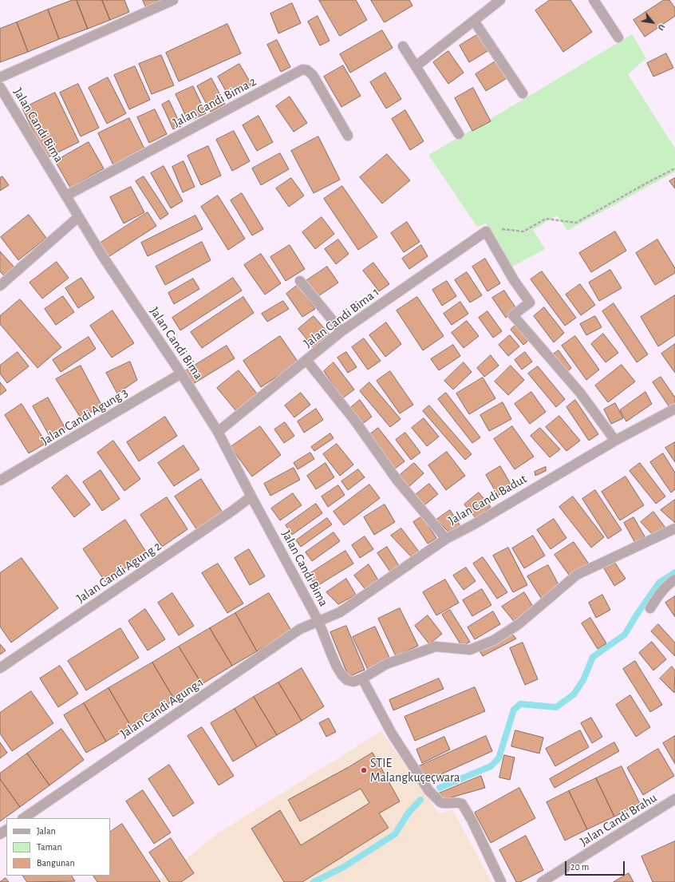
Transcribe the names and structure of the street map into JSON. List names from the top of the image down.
{
  "streets": {
    "street": [
      "Jalan Candi Bima 2",
      "Jalan Candi Bima",
      "Jalan Candi Bima 1",
      "Jalan Candi Agung 3",
      "Jalan Candi Badut",
      "Jalan Candi Agung 2",
      "Jalan Candi Agung 1",
      "Jalan Candi Brahu"
    ]
  },
  "crossings": [
    ["Jalan Candi Bima 2", "Jalan Candi Bima"],
    ["Jalan Candi Bima", "Jalan Candi Bima 1"],
    ["Jalan Candi Bima", "Jalan Candi Agung 3"],
    ["Jalan Candi Bima", "Jalan Candi Badut"],
    ["Jalan Candi Bima", "Jalan Candi Agung 2"],
    ["Jalan Candi Bima", "Jalan Candi Agung 1"],
    ["Jalan Candi Badut", "Jalan Candi Agung 1"]
  ],
  "places": ["STIE Malangkuçeçwara"],
  "legend": ["Jalan", "Taman", "Bangunan"],
  "scale_bar": "20 m",
  "north": "bottom right"
}
